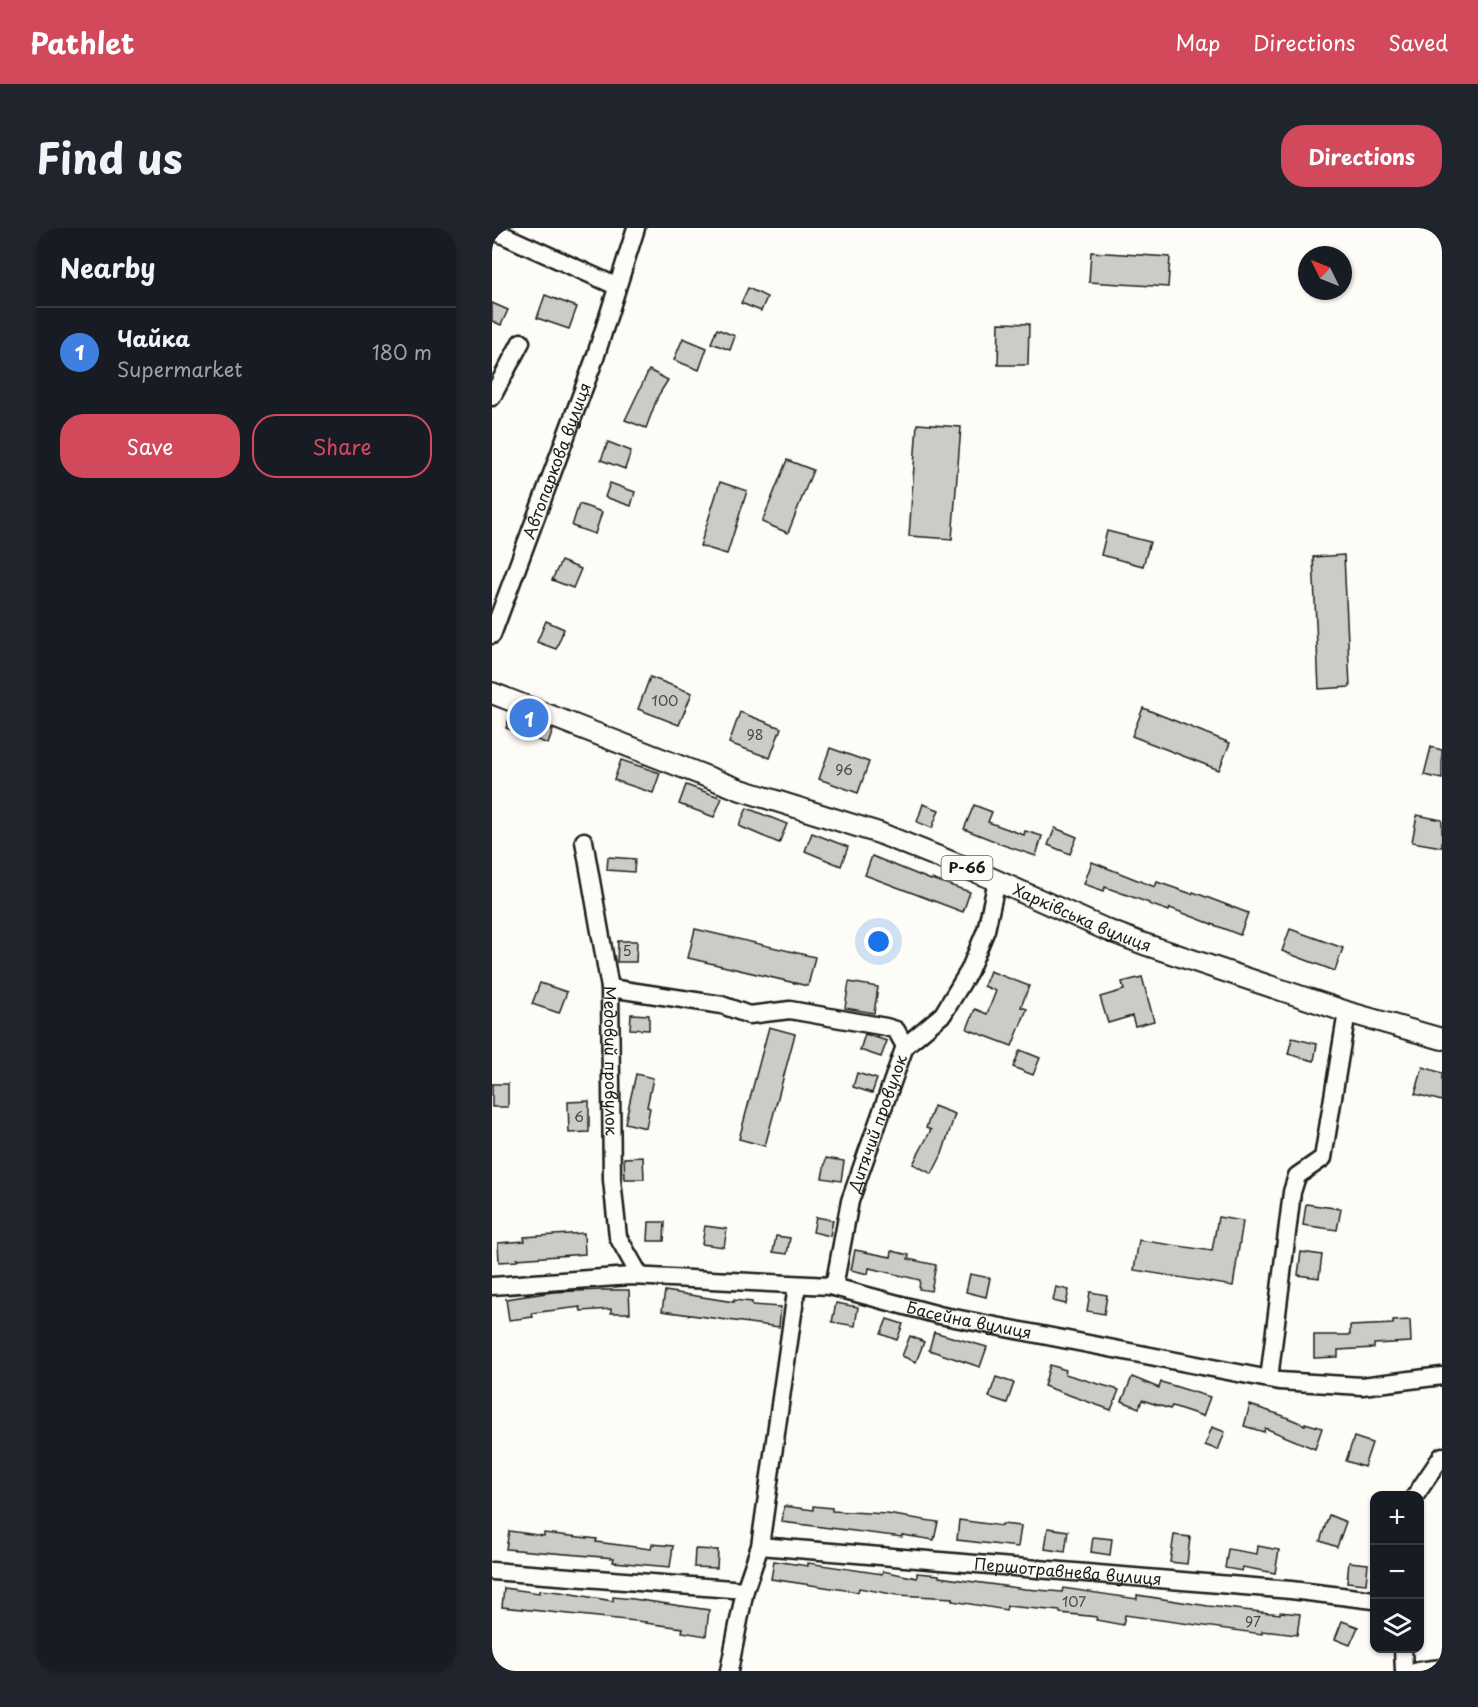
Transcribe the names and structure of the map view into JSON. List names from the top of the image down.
{
  "streets": {
    "main road": ["Р-66", "Харківська вулиця"],
    "street": [
      "Автопаркова вулиця",
      "Медовий провулок",
      "Дитячий провулок",
      "Басейна вулиця",
      "Першотравнева вулиця"
    ]
  },
  "crossings": [
    ["Харківська вулиця", "Дитячий провулок"],
    ["Медовий провулок", "Басейна вулиця"],
    ["Дитячий провулок", "Басейна вулиця"]
  ],
  "house_numbers": [
    "100",
    "98",
    "96",
    "5",
    "6",
    "107",
    "97"
  ],
  "north": "top left",
  "page": {
    "header": "Pathlet",
    "nav": ["Map", "Directions", "Saved"],
    "title": "Find us",
    "buttons": [
      "Directions",
      ["Save", "Share"]
    ],
    "heading": "Nearby",
    "list": [
      {
        "mark": "1",
        "name": "Чайка",
        "note": "Supermarket",
        "value": "180 m"
      }
    ],
    "pins": "1",
    "map_buttons": ["+", "−"]
  }
}
